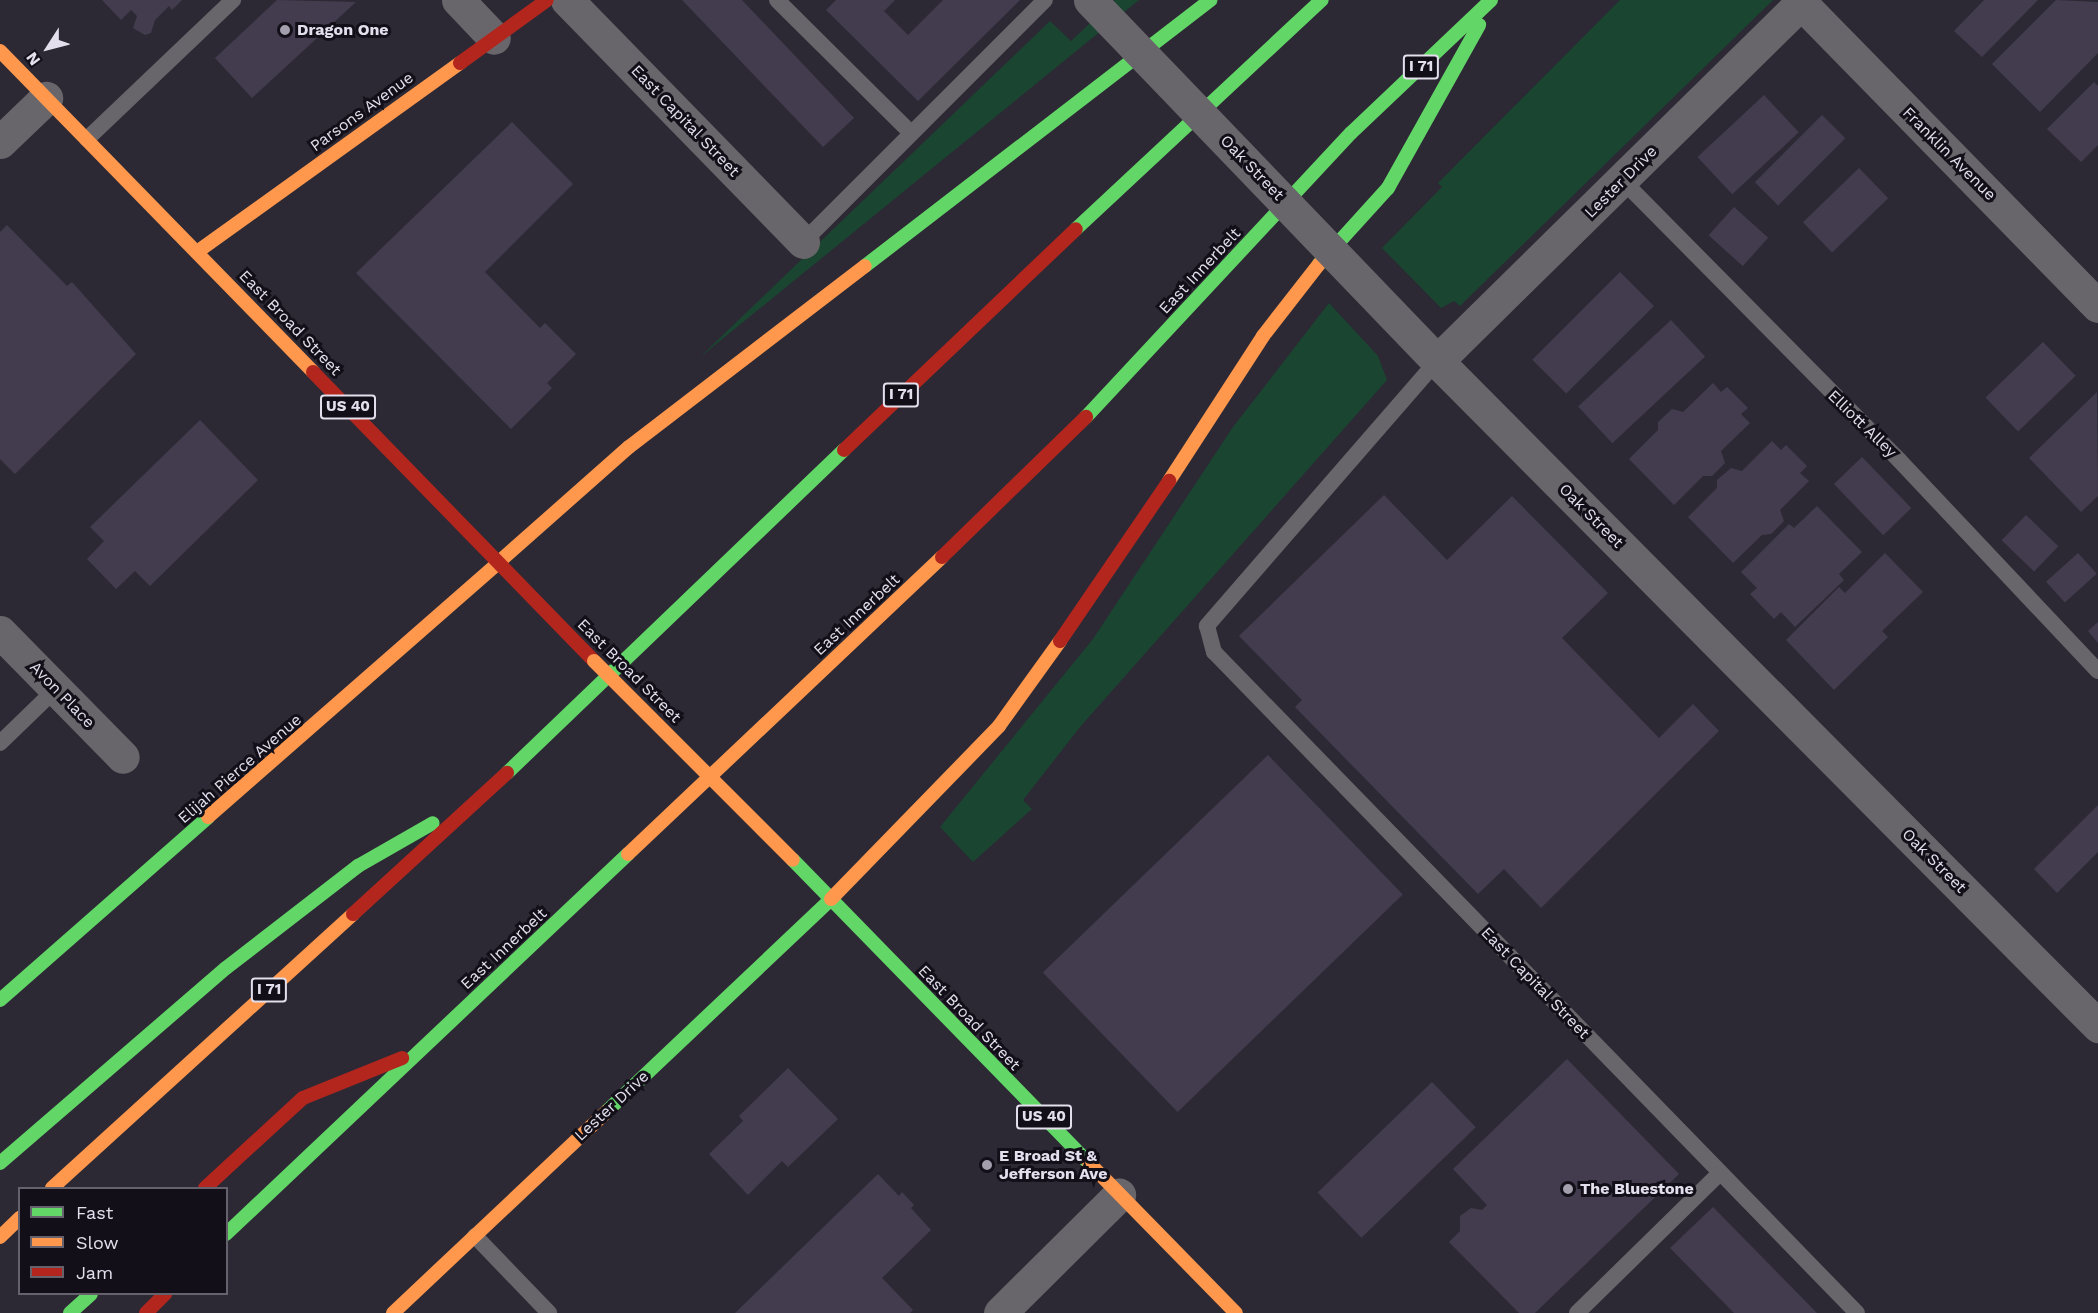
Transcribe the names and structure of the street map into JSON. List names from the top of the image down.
{
  "streets": {
    "main road": [
      "I 71",
      "Parsons Avenue",
      "Lester Drive",
      "East Innerbelt",
      "East Broad Street",
      "US 40",
      "Elijah Pierce Avenue"
    ],
    "street": [
      "East Capital Street",
      "Franklin Avenue",
      "Oak Street",
      "Avon Place"
    ],
    "lane": ["Elliott Alley"]
  },
  "crossings": [
    ["Parsons Avenue", "East Broad Street"],
    ["East Capital Street", "Oak Street"],
    ["East Capital Street", "Lester Drive"],
    ["Franklin Avenue", "Lester Drive"],
    ["Oak Street", "Lester Drive"],
    ["Lester Drive", "East Innerbelt"],
    ["Lester Drive", "East Broad Street"],
    ["Lester Drive", "Elliott Alley"],
    ["East Broad Street", "Elijah Pierce Avenue"]
  ],
  "places": ["Dragon One", "E Broad St & Jefferson Ave", "The Bluestone"],
  "legend": ["Fast", "Slow", "Jam"],
  "north": "bottom left"
}
